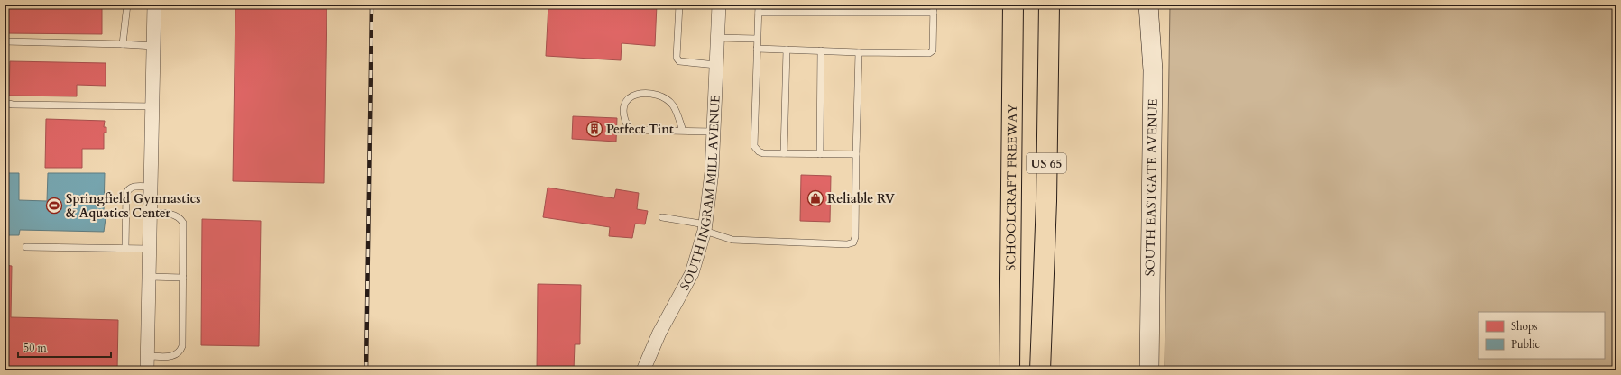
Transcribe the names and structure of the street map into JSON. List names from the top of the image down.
{
  "streets": {
    "highway": ["US 65", "SCHOOLCRAFT FREEWAY"],
    "street": ["SOUTH EASTGATE AVENUE", "SOUTH INGRAM MILL AVENUE"]
  },
  "places": {
    "building": ["Perfect Tint"],
    "shop": ["Reliable RV"],
    "sports": ["Springfield Gymnastics & Aquatics Center"]
  },
  "legend": ["Shops", "Public"],
  "scale_bar": "50 m"
}
